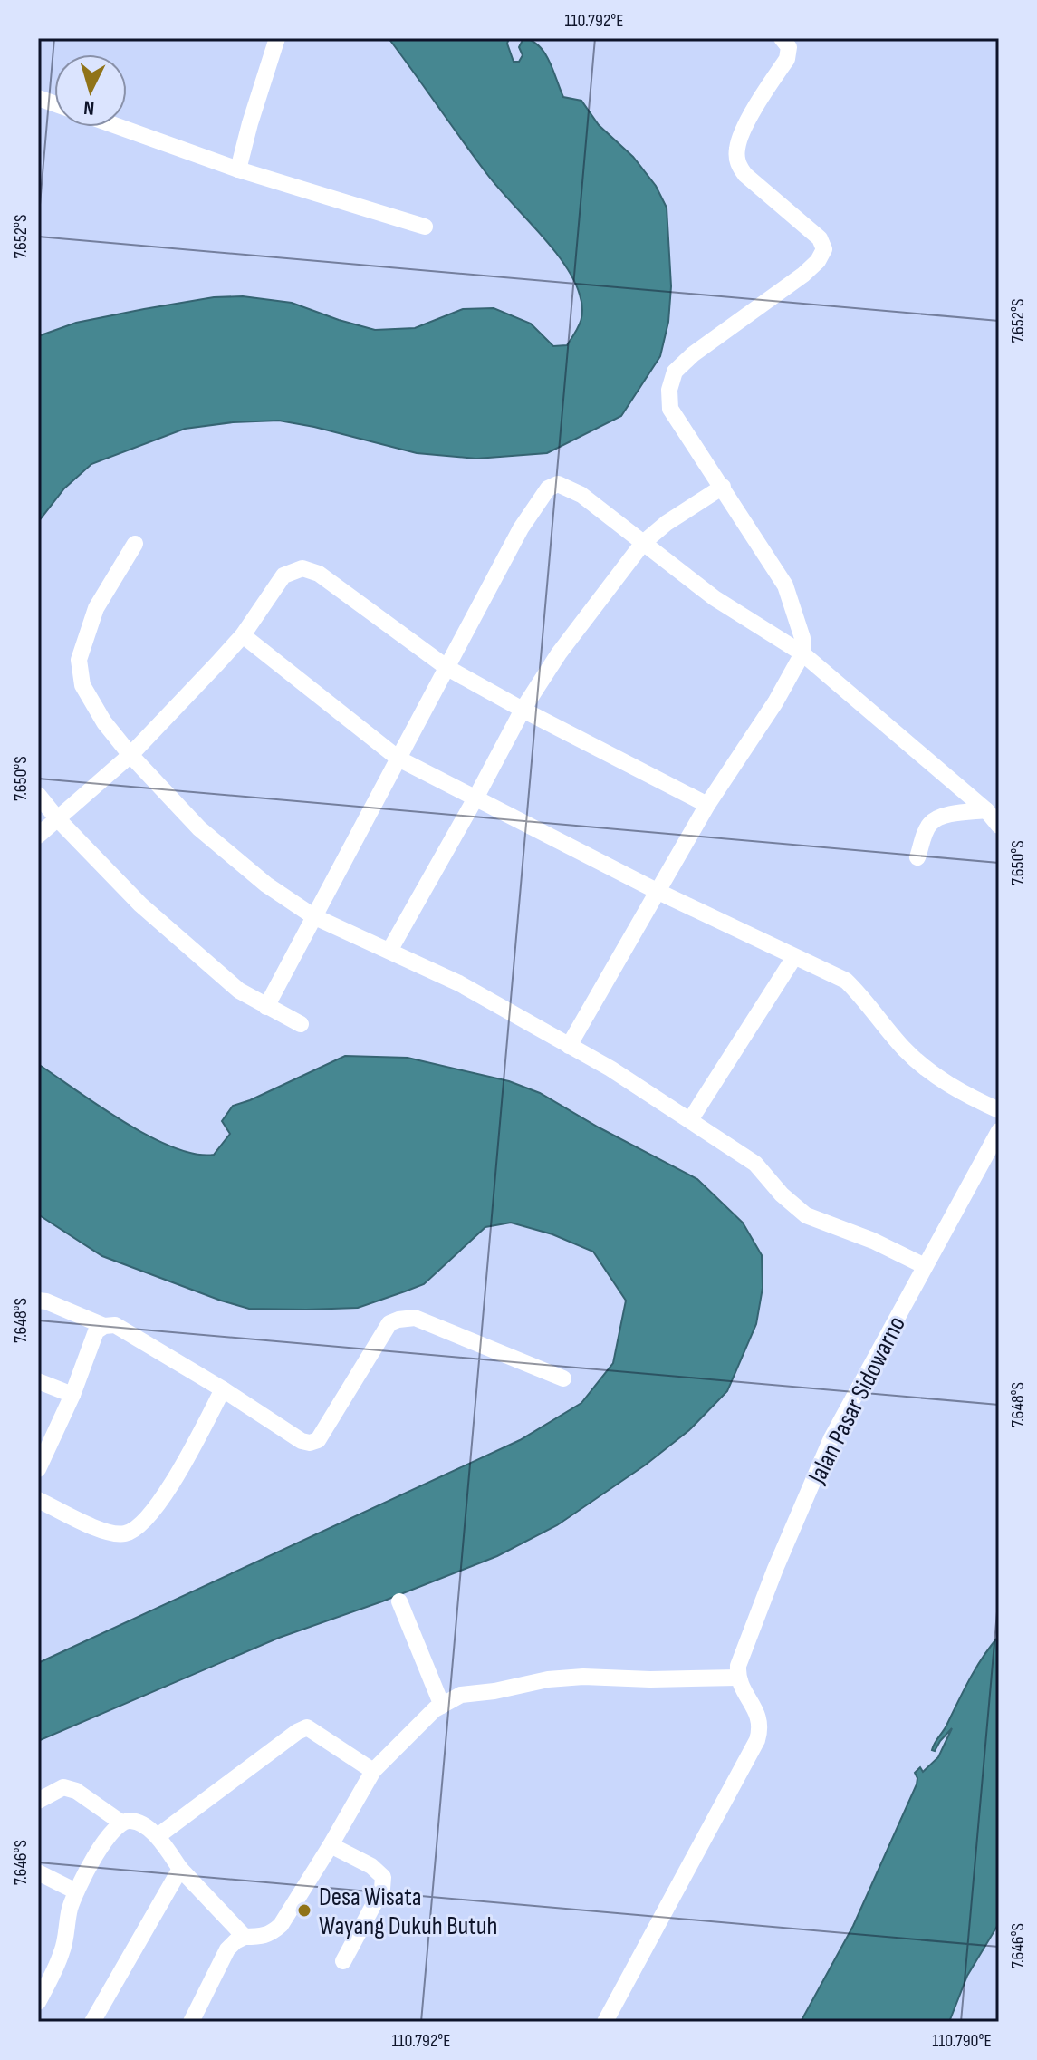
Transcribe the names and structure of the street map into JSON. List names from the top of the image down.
{
  "streets": {
    "street": ["Jalan Pasar Sidowarno"]
  },
  "places": ["Desa Wisata Wayang Dukuh Butuh"],
  "north": "bottom",
  "coordinates": [
    "110.792°E",
    "7.652°S",
    "7.650°S",
    "7.648°S",
    "7.646°S",
    "110.790°E"
  ]
}
